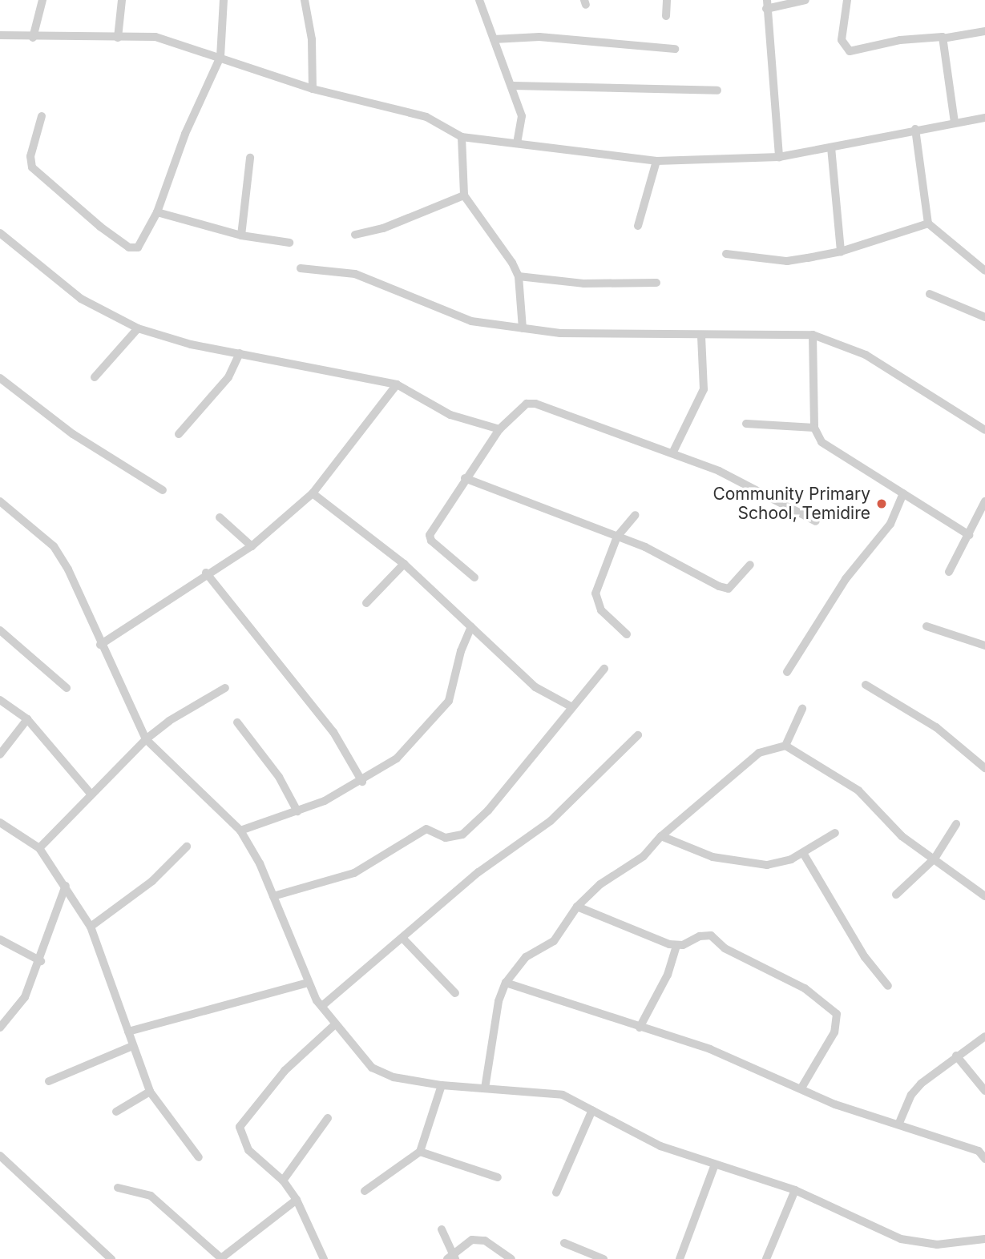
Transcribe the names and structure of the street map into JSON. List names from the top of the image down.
{
  "places": ["Community Primary School, Temidire"]
}
